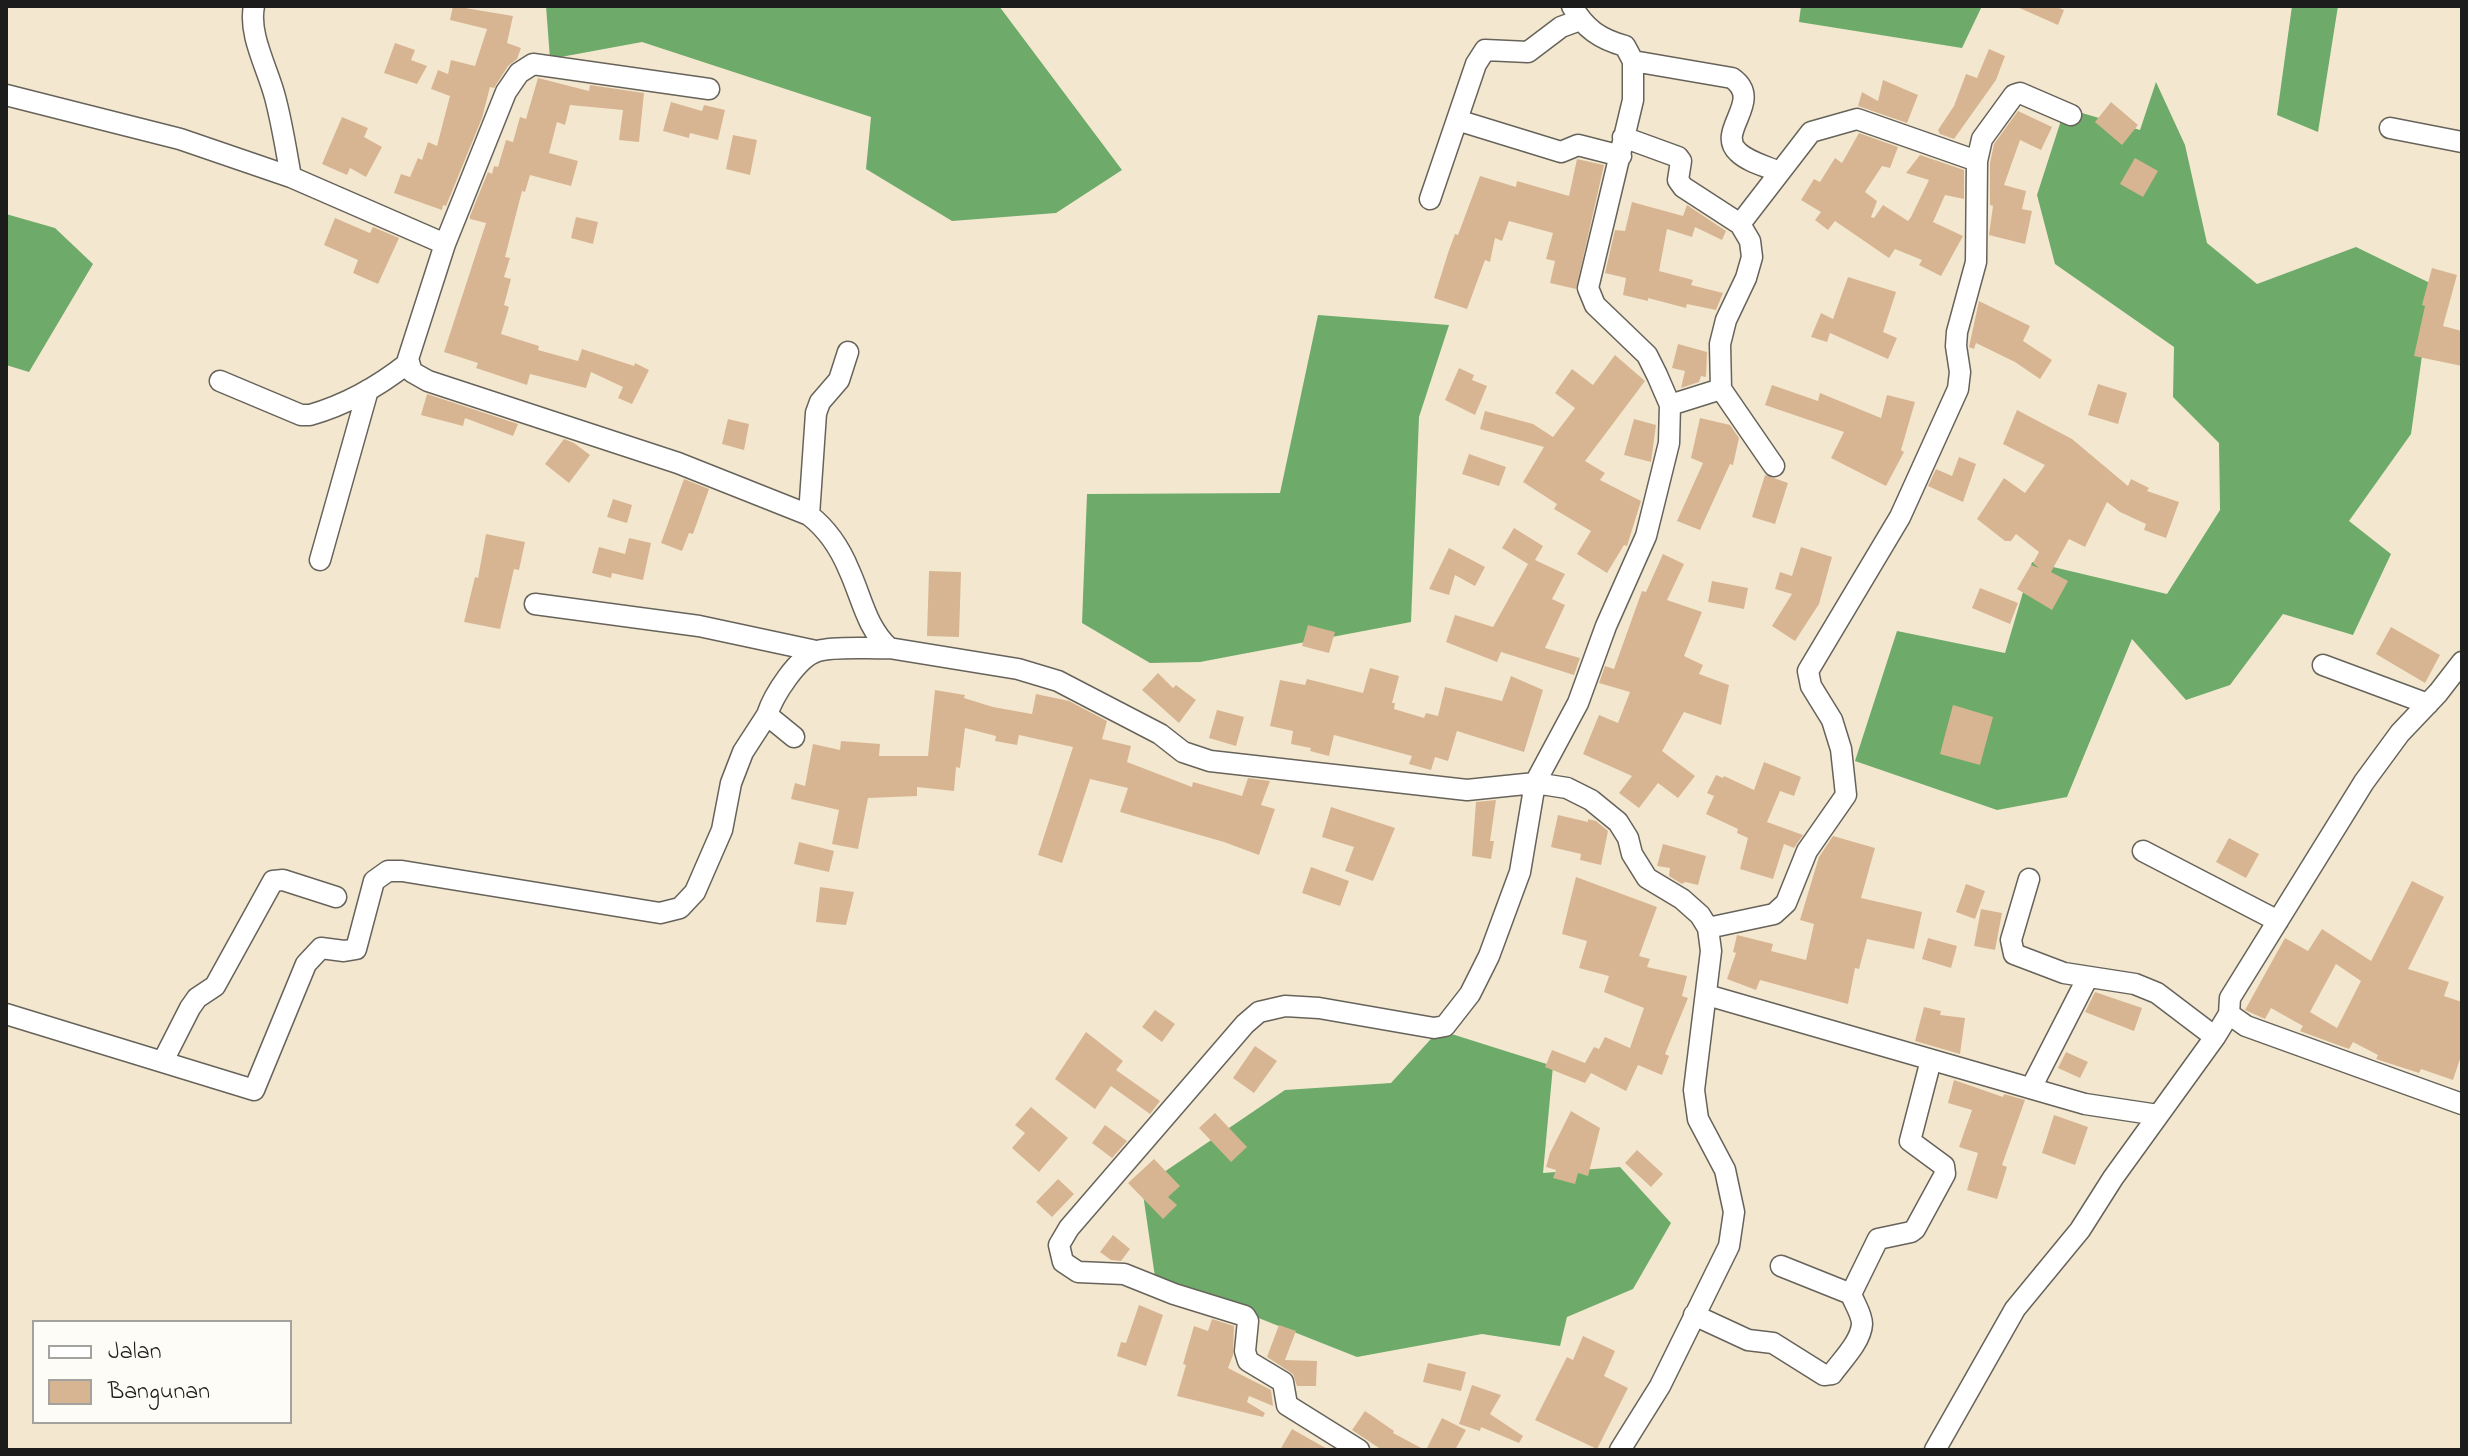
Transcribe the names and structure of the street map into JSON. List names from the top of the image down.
{
  "legend": ["Jalan", "Bangunan"]
}
